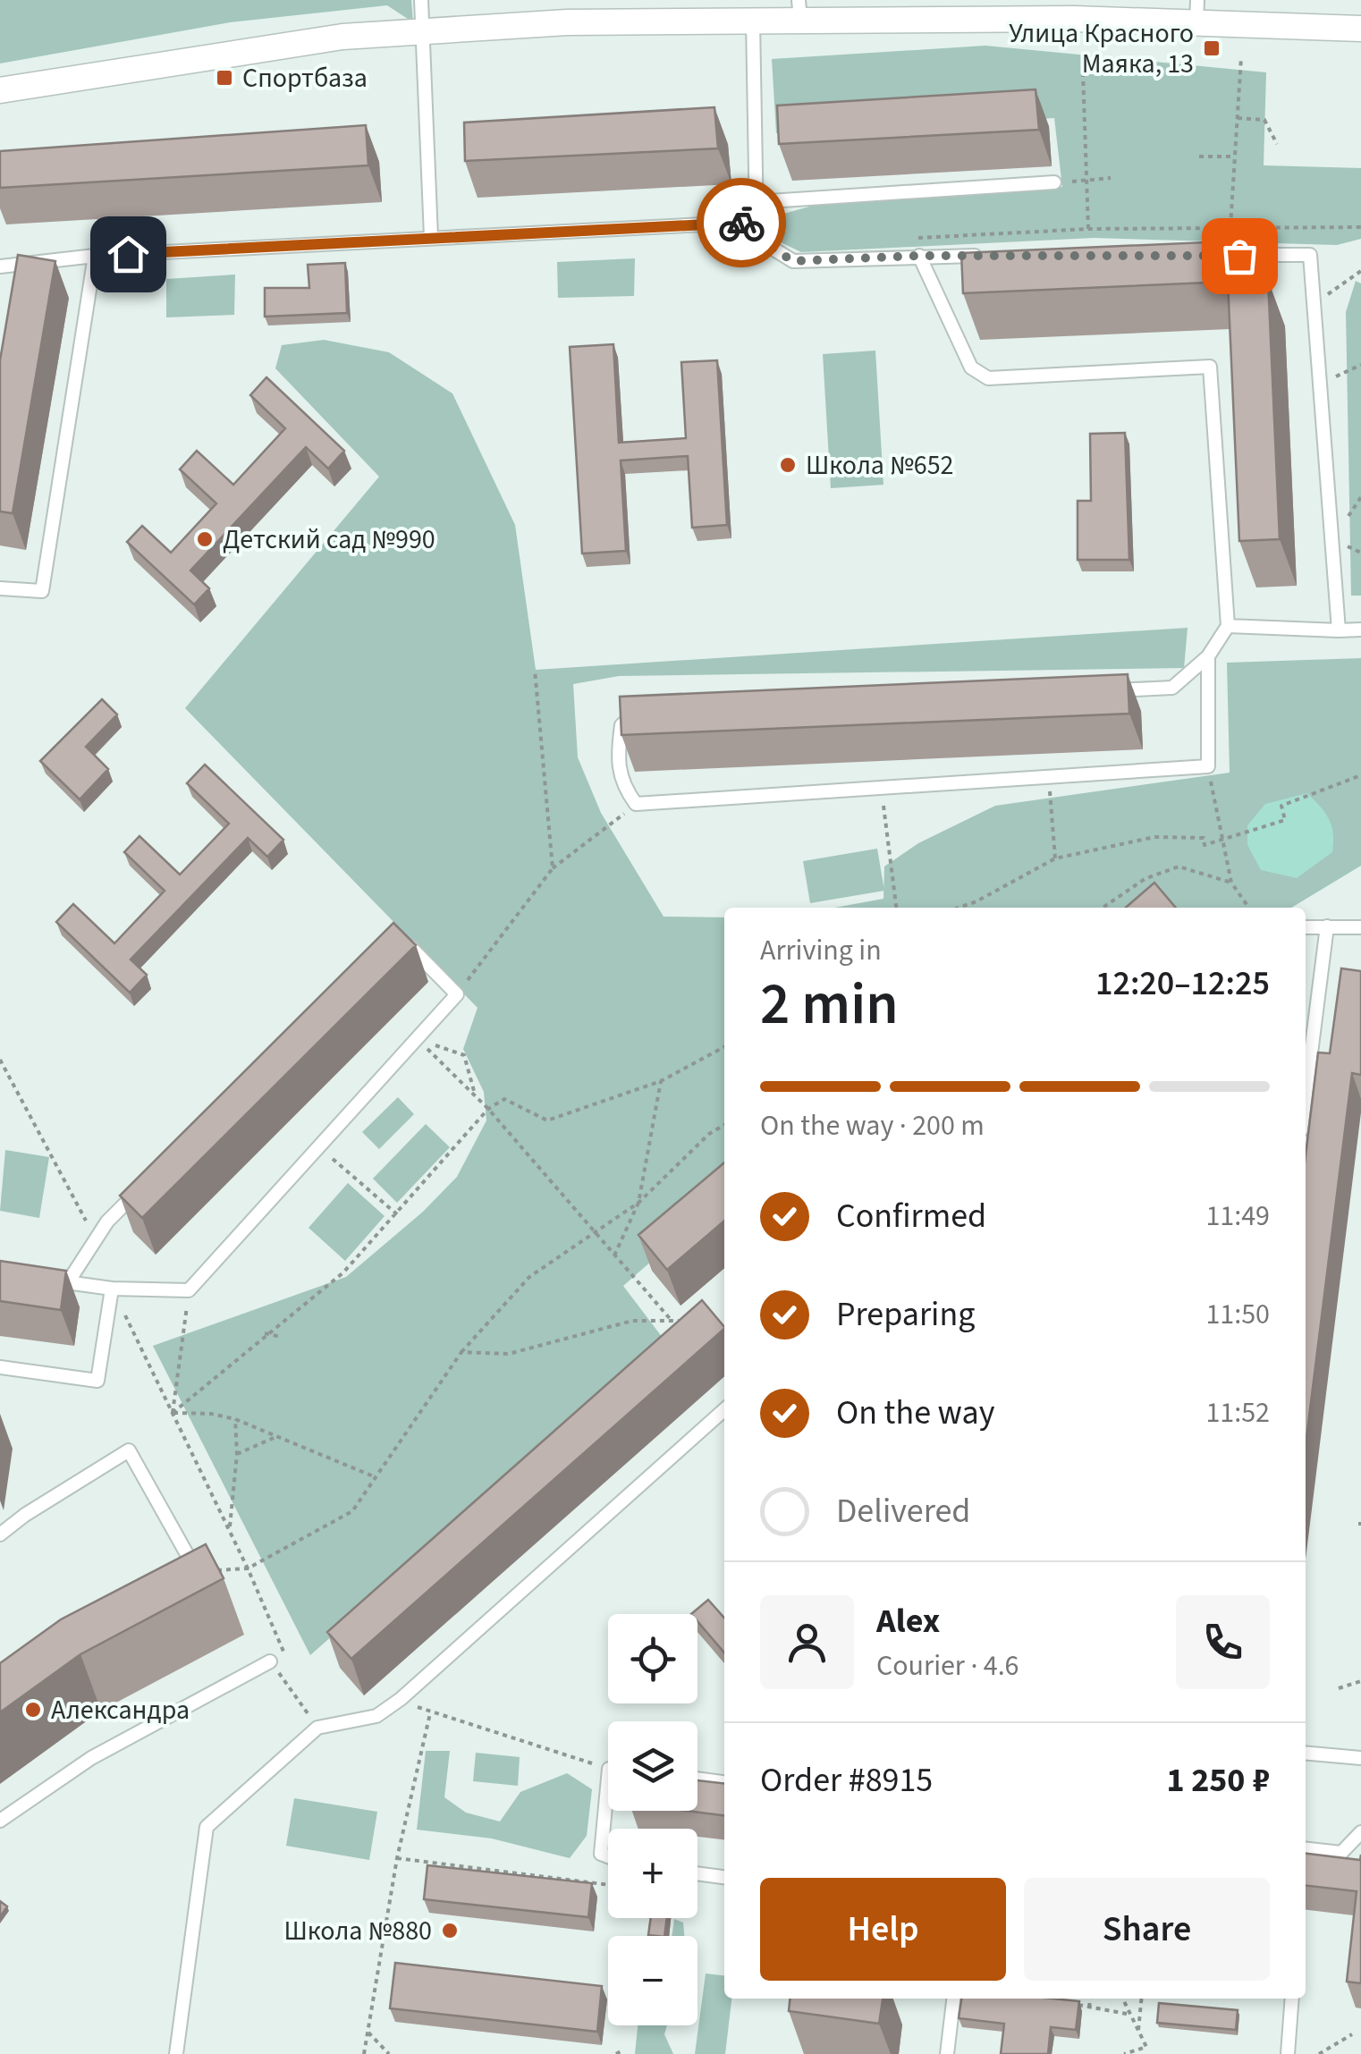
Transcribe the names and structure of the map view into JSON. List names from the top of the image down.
{
  "places": {
    "transit": ["Улица Красного Маяка, 13", "Спортбаза"],
    "other": [
      "Школа №652",
      "Детский сад №990",
      "Александра",
      "Школа №880"
    ]
  },
  "page": {
    "heading": ["2 min", "Arriving in", "12:20–12:25"],
    "panel": [
      "Alex",
      "Courier · 4.6",
      "Order #8915",
      "1 250 ₽"
    ],
    "bar": "On the way · 200 m",
    "list": [
      ["Confirmed", "11:49"],
      ["Preparing", "11:50"],
      ["On the way", "11:52"],
      "Delivered"
    ],
    "map_buttons": ["+", "−"],
    "buttons": ["Help", "Share"]
  }
}
